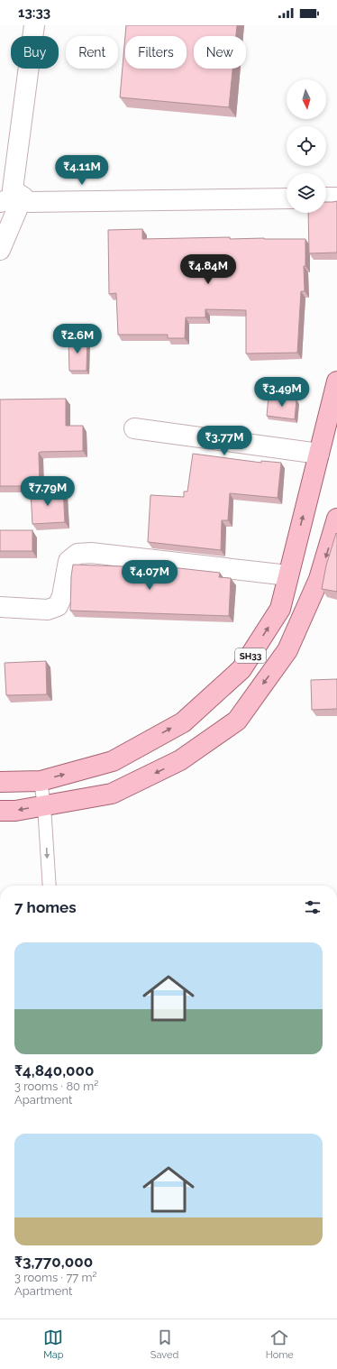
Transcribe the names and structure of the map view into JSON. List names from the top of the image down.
{
  "streets": {
    "main road": ["SH33"]
  },
  "north": "bottom",
  "page": {
    "status": "13:33",
    "chip": [
      "Buy",
      "Rent",
      "Filters",
      "New"
    ],
    "price": [
      "₹4.11M",
      "₹4.84M",
      "₹2.6M",
      "₹3.49M",
      "₹3.77M",
      "₹7.79M",
      "₹4.07M"
    ],
    "heading": "7 homes",
    "list": [
      {
        "name": "₹4,840,000",
        "note": "3 rooms · 80 m² · Apartment"
      },
      {
        "name": "₹3,770,000",
        "note": "3 rooms · 77 m² · Apartment"
      }
    ],
    "tabs": ["Map", "Saved", "Home"]
  }
}
